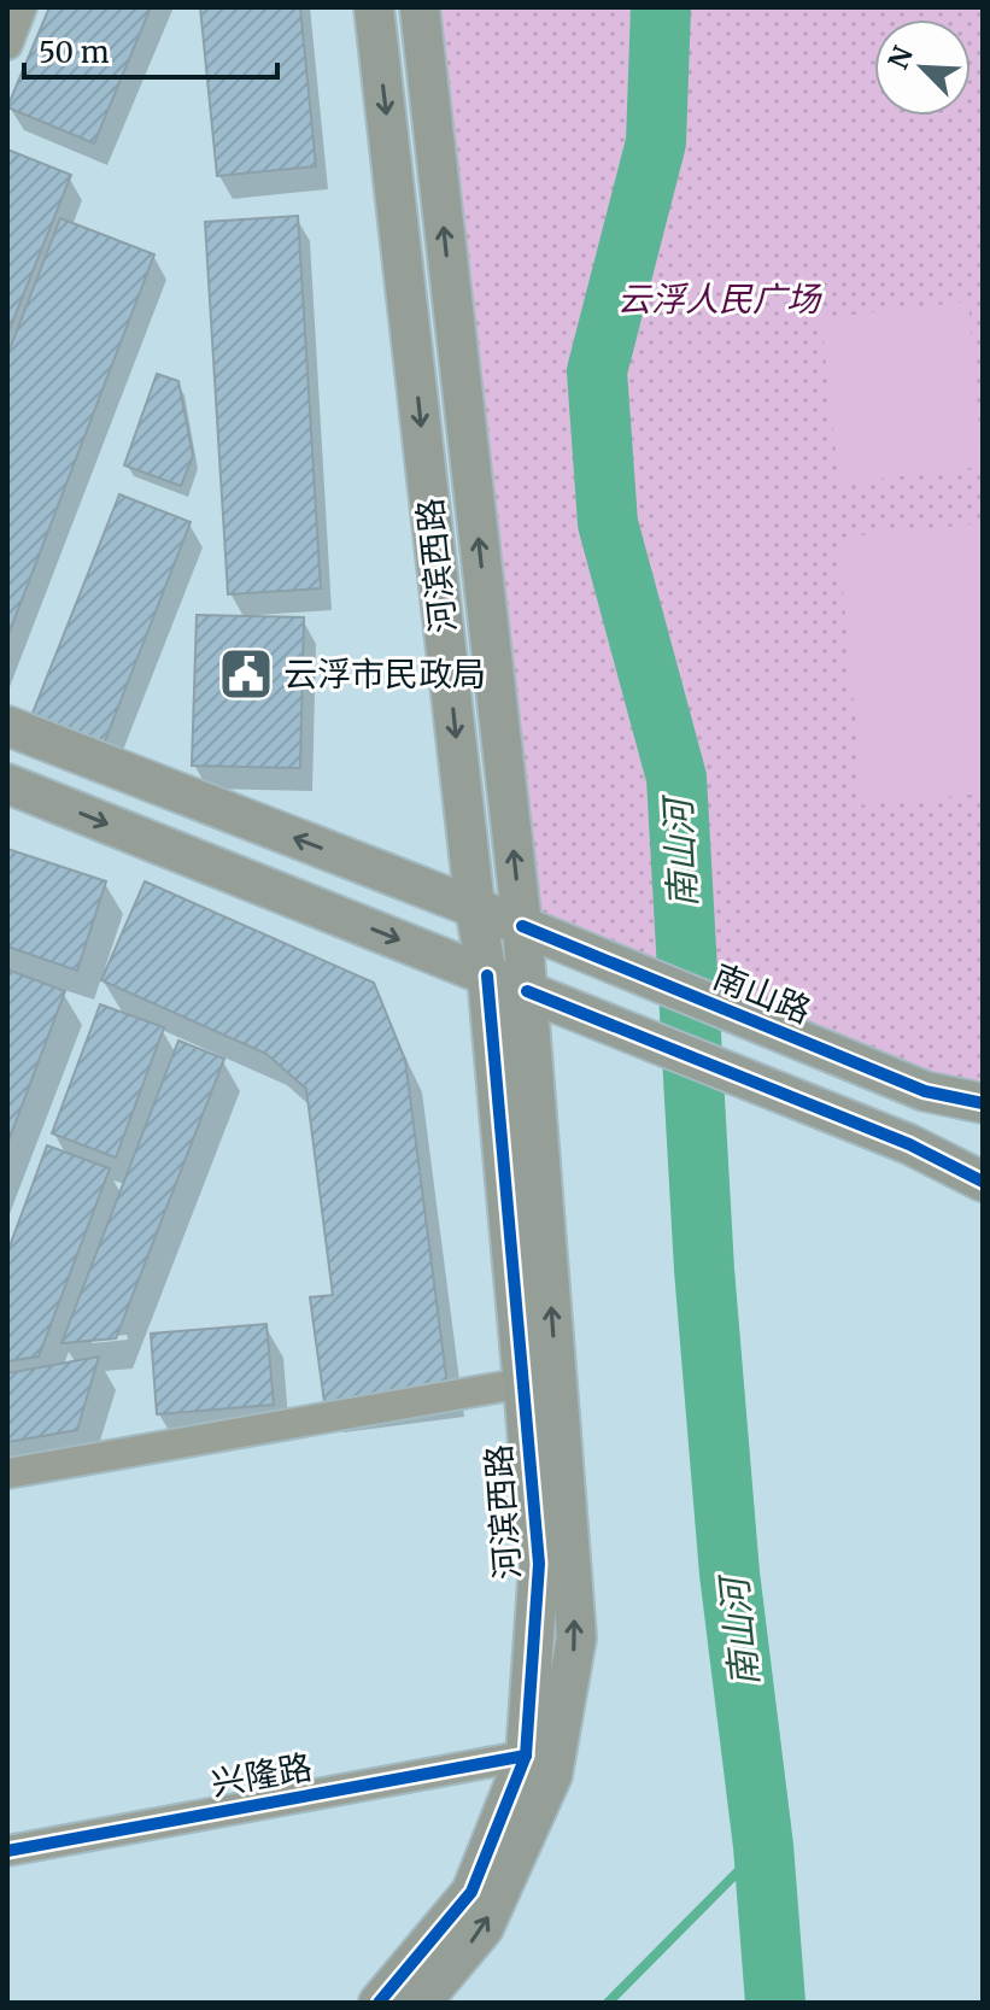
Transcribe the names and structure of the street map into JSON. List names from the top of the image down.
{
  "streets": {
    "main road": ["河滨西路", "南山路"],
    "street": ["兴隆路"]
  },
  "crossings": [
    ["河滨西路", "南山路"],
    ["河滨西路", "兴隆路"]
  ],
  "water": ["南山河"],
  "parks": ["云浮人民广场"],
  "places": {
    "public building": ["云浮市民政局"]
  },
  "scale_bar": "50 m",
  "north": "top left"
}
